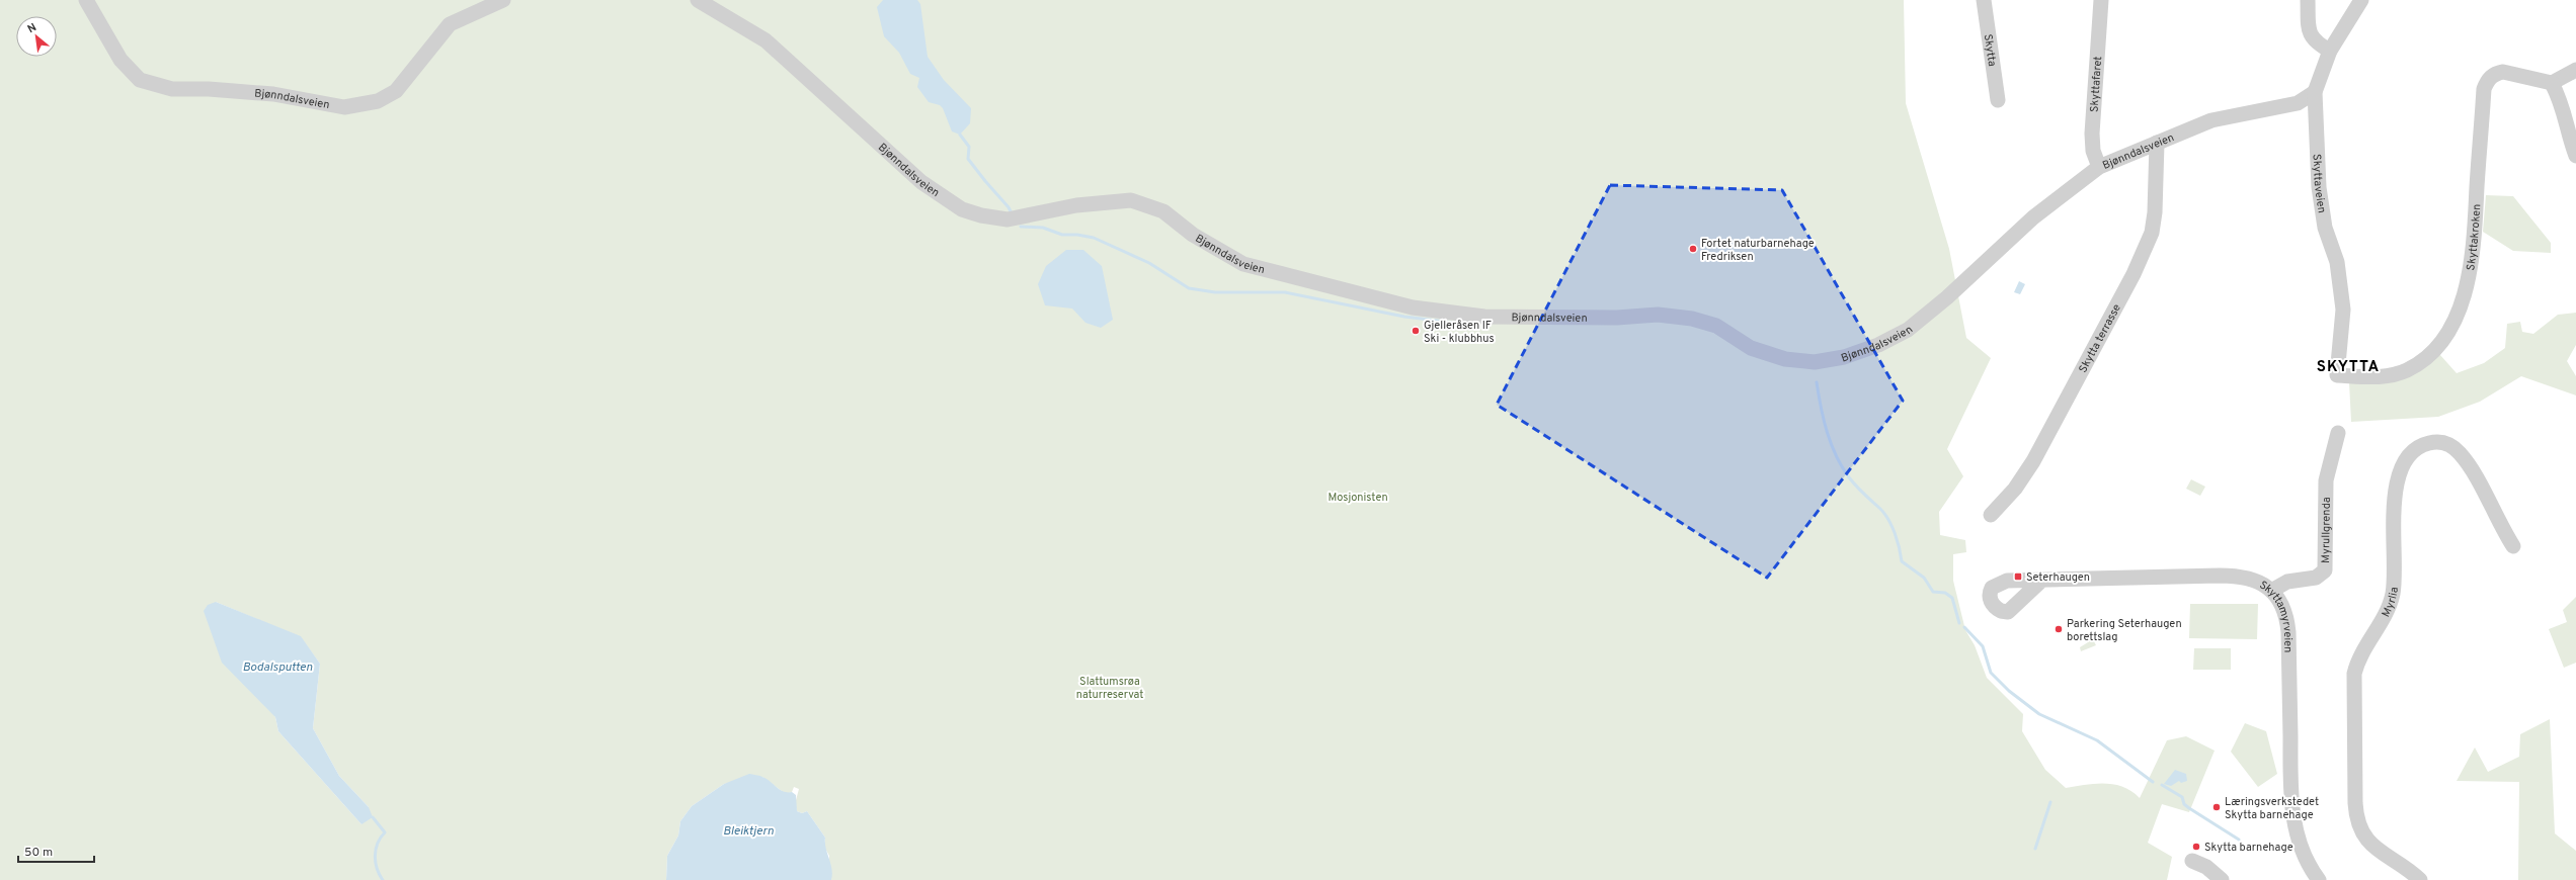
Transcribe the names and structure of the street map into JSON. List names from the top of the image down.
{
  "streets": {
    "street": [
      "Skytta",
      "Skyttafaret",
      "Bjønndalsveien",
      "Skyttaveien",
      "Skyttakroken",
      "Skytta terrasse",
      "Myrullgrenda",
      "Myrlia",
      "Skyttamyrveien"
    ]
  },
  "crossings": [
    ["Skyttafaret", "Bjønndalsveien"],
    ["Bjønndalsveien", "Skyttaveien"],
    ["Bjønndalsveien", "Skytta terrasse"],
    ["Skyttaveien", "Skyttakroken"],
    ["Myrullgrenda", "Skyttamyrveien"]
  ],
  "districts": ["SKYTTA"],
  "water": ["Bodalsputten", "Bleiktjern"],
  "parks": ["Mosjonisten", "Slattumsrøa naturreservat"],
  "places": {
    "other": [
      "Fortet naturbarnehage Fredriksen",
      "Gjelleråsen IF Ski - klubbhus",
      "Parkering Seterhaugen borettslag",
      "Læringsverkstedet Skytta barnehage",
      "Skytta barnehage"
    ],
    "transit": ["Seterhaugen"]
  },
  "scale_bar": "50 m",
  "north": "top left"
}
